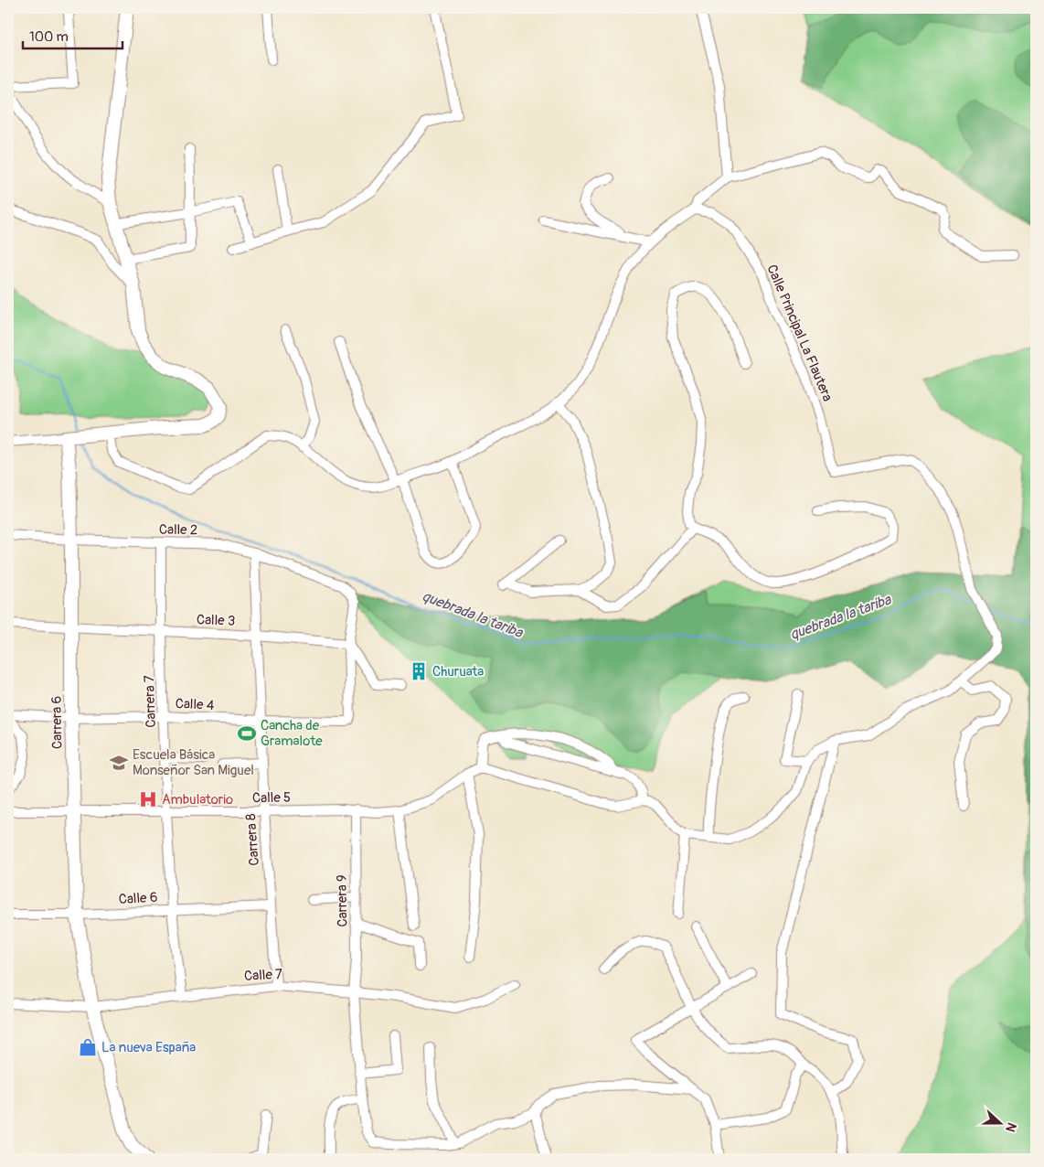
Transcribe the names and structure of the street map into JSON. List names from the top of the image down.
{
  "streets": {
    "main road": ["Carrera 6"],
    "street": [
      "Calle Principal La Flautera",
      "Calle 2",
      "Calle 3",
      "Carrera 7",
      "Calle 4",
      "Calle 5",
      "Carrera 8",
      "Calle 6",
      "Carrera 9",
      "Calle 7"
    ]
  },
  "crossings": [
    ["Calle 2", "Calle 3"],
    ["Calle 2", "Carrera 7"],
    ["Calle 2", "Calle 4"],
    ["Calle 2", "Carrera 6"],
    ["Calle 2", "Carrera 8"],
    ["Calle 3", "Carrera 7"],
    ["Calle 3", "Calle 4"],
    ["Calle 3", "Carrera 6"],
    ["Calle 3", "Carrera 8"],
    ["Carrera 7", "Calle 4"],
    ["Carrera 7", "Calle 5"],
    ["Carrera 7", "Calle 6"],
    ["Carrera 7", "Calle 7"],
    ["Calle 4", "Carrera 6"],
    ["Calle 4", "Carrera 8"],
    ["Carrera 6", "Calle 5"],
    ["Carrera 6", "Calle 6"],
    ["Carrera 6", "Calle 7"],
    ["Calle 5", "Carrera 8"],
    ["Calle 5", "Carrera 9"],
    ["Carrera 8", "Calle 6"],
    ["Carrera 8", "Calle 7"],
    ["Carrera 9", "Calle 7"]
  ],
  "water": ["quebrada la tariba"],
  "places": {
    "building": ["Churuata"],
    "sports": ["Cancha de Gramalote"],
    "school or university": ["Escuela Básica Monseñor San Miguel"],
    "hospital": ["Ambulatorio"],
    "shop": ["La nueva España"]
  },
  "scale_bar": "100 m",
  "north": "right"
}
